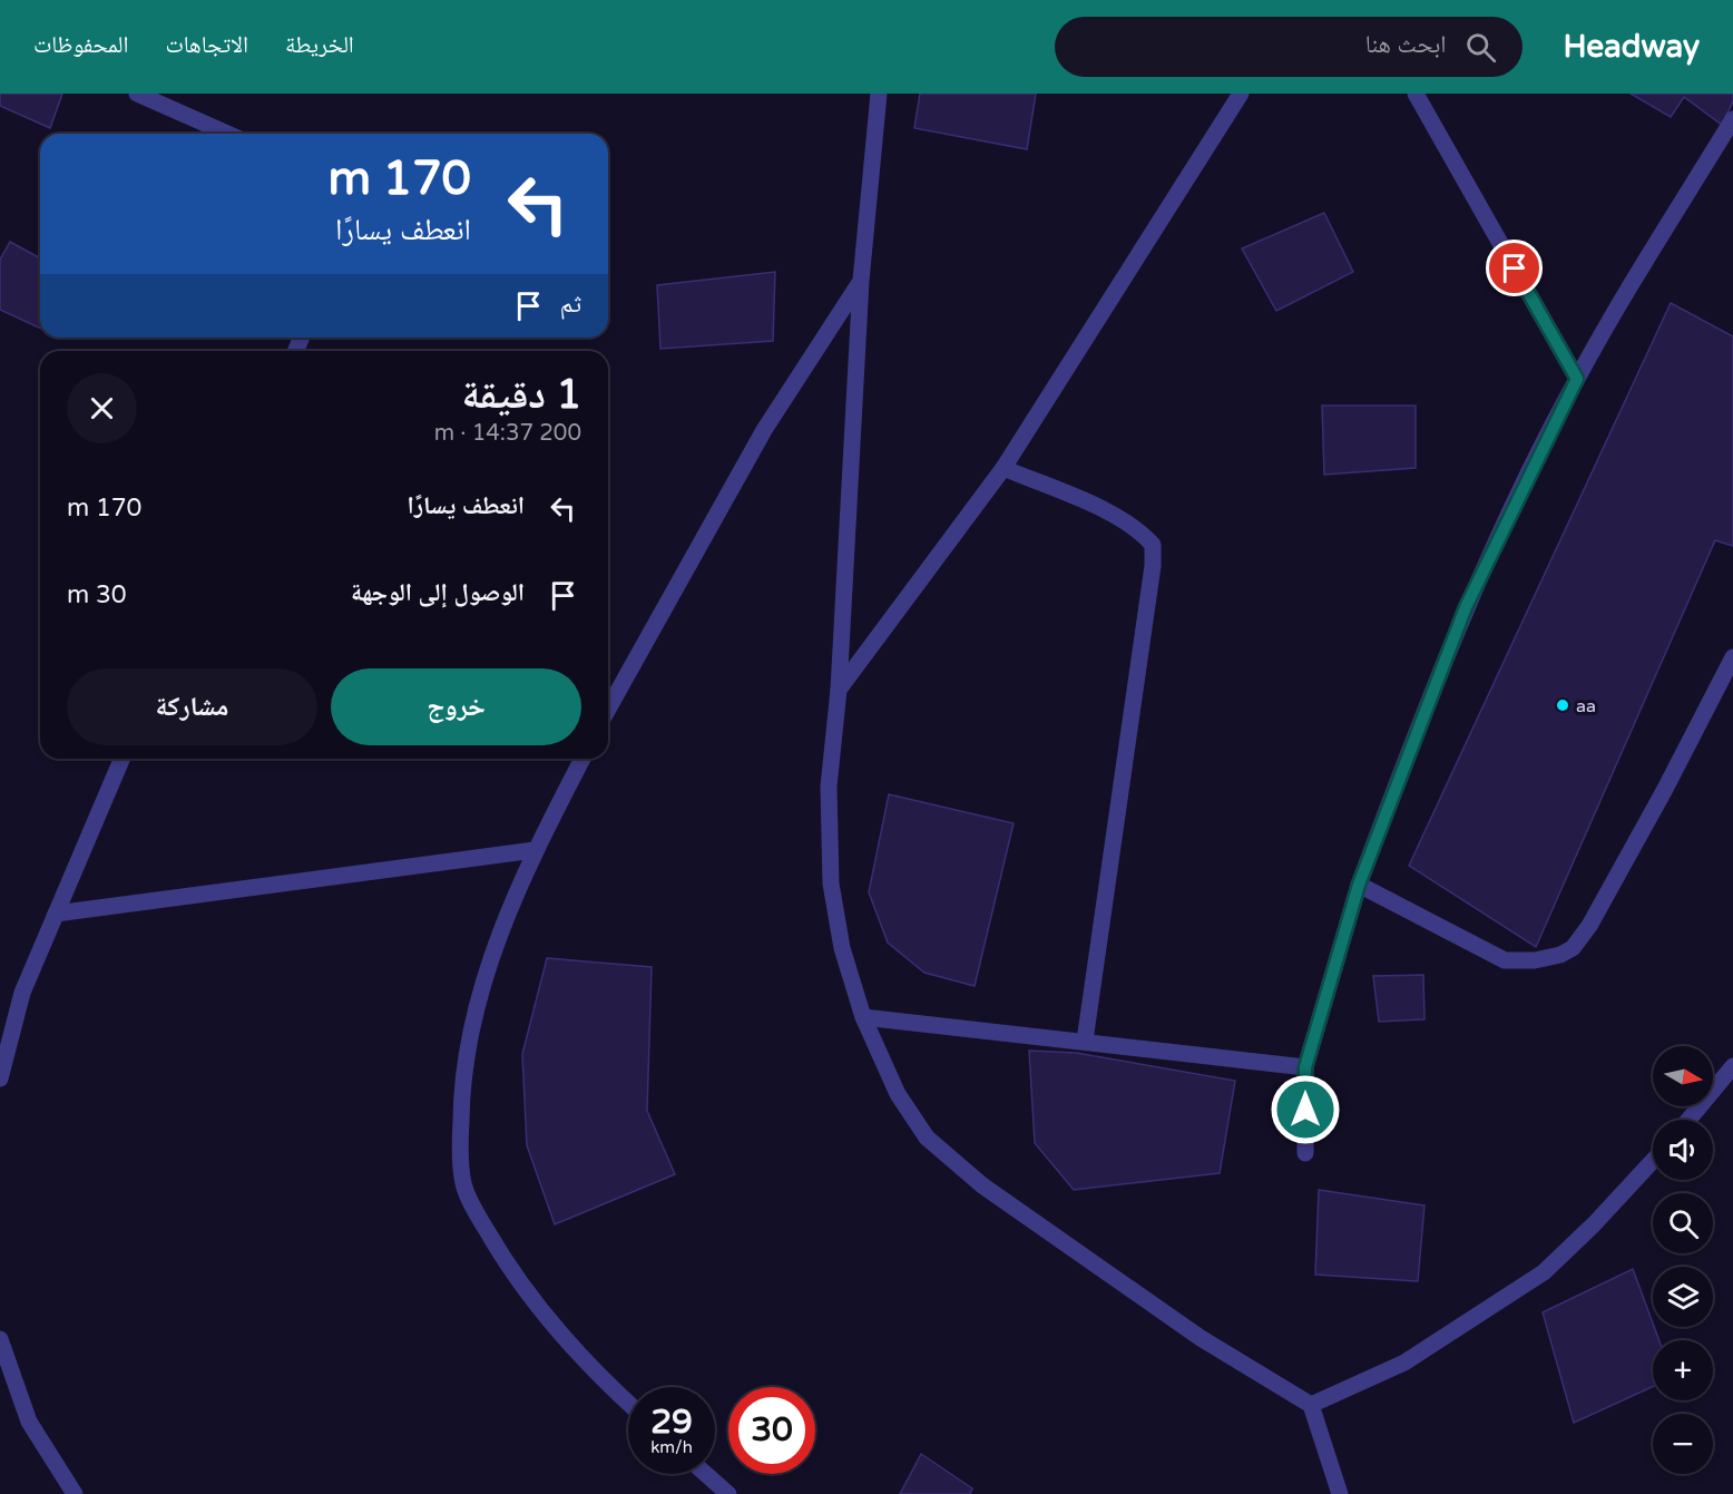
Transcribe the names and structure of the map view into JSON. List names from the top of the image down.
{
  "places": ["aa"],
  "north": "right",
  "page": {
    "header": "Headway",
    "search": "ابحث هنا",
    "nav": ["الخريطة", "الاتجاهات", "المحفوظات"],
    "turn": ["170 m", "انعطف يسارًا"],
    "then": "ثم",
    "heading": ["1 دقيقة", "200 m · 14:37"],
    "list": [
      {
        "name": "انعطف يسارًا",
        "value": "170 m"
      },
      {
        "name": "الوصول إلى الوجهة",
        "value": "30 m"
      }
    ],
    "buttons": ["خروج", "مشاركة"],
    "map_buttons": ["+", "−"],
    "speed": "29 km/h",
    "limit": "30"
  }
}
